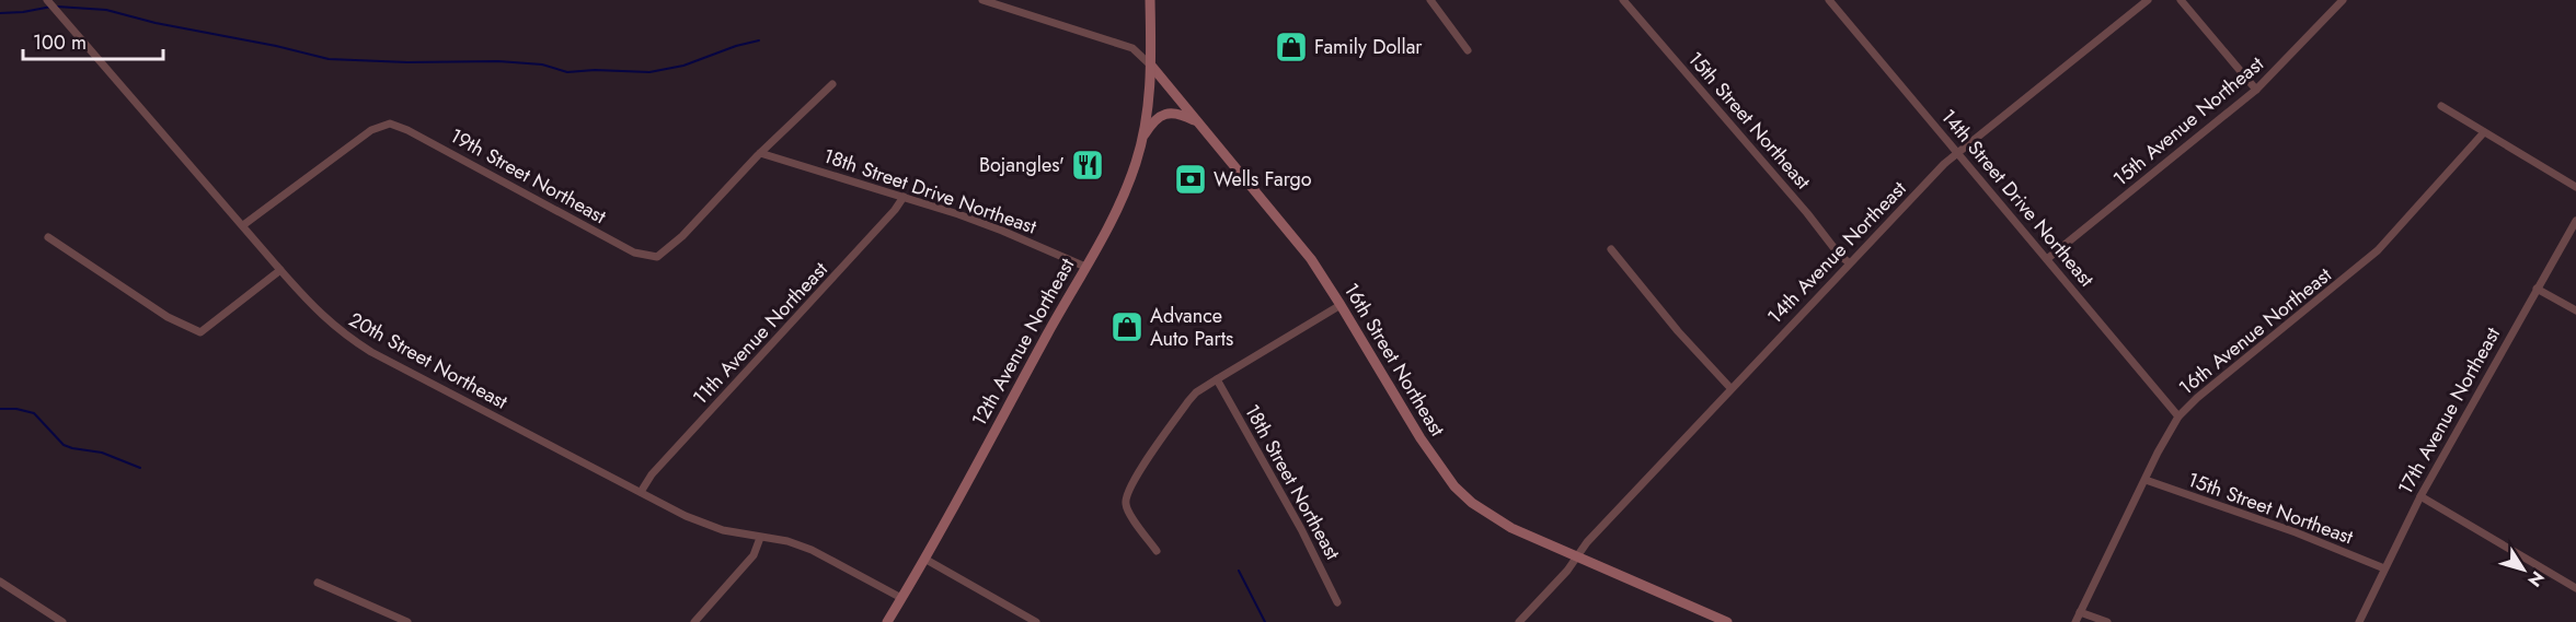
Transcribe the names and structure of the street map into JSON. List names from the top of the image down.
{
  "streets": {
    "main road": ["12th Avenue Northeast", "16th Street Northeast"],
    "street": [
      "15th Street Northeast",
      "15th Avenue Northeast",
      "19th Street Northeast",
      "18th Street Drive Northeast",
      "14th Street Drive Northeast",
      "14th Avenue Northeast",
      "16th Avenue Northeast",
      "11th Avenue Northeast",
      "20th Street Northeast",
      "17th Avenue Northeast",
      "18th Street Northeast"
    ]
  },
  "crossings": [
    ["15th Street Northeast", "14th Avenue Northeast"],
    ["15th Street Northeast", "16th Avenue Northeast"],
    ["15th Street Northeast", "17th Avenue Northeast"],
    ["15th Avenue Northeast", "14th Street Drive Northeast"],
    ["19th Street Northeast", "18th Street Drive Northeast"],
    ["19th Street Northeast", "20th Street Northeast"],
    ["18th Street Drive Northeast", "11th Avenue Northeast"],
    ["18th Street Drive Northeast", "12th Avenue Northeast"],
    ["14th Street Drive Northeast", "14th Avenue Northeast"],
    ["14th Street Drive Northeast", "16th Avenue Northeast"],
    ["14th Avenue Northeast", "16th Street Northeast"],
    ["11th Avenue Northeast", "20th Street Northeast"],
    ["12th Avenue Northeast", "16th Street Northeast"],
    ["12th Avenue Northeast", "20th Street Northeast"]
  ],
  "places": {
    "shop": ["Family Dollar", "Advance Auto Parts"],
    "restaurant": ["Bojangles'"],
    "bank": ["Wells Fargo"]
  },
  "scale_bar": "100 m",
  "north": "bottom right"
}
